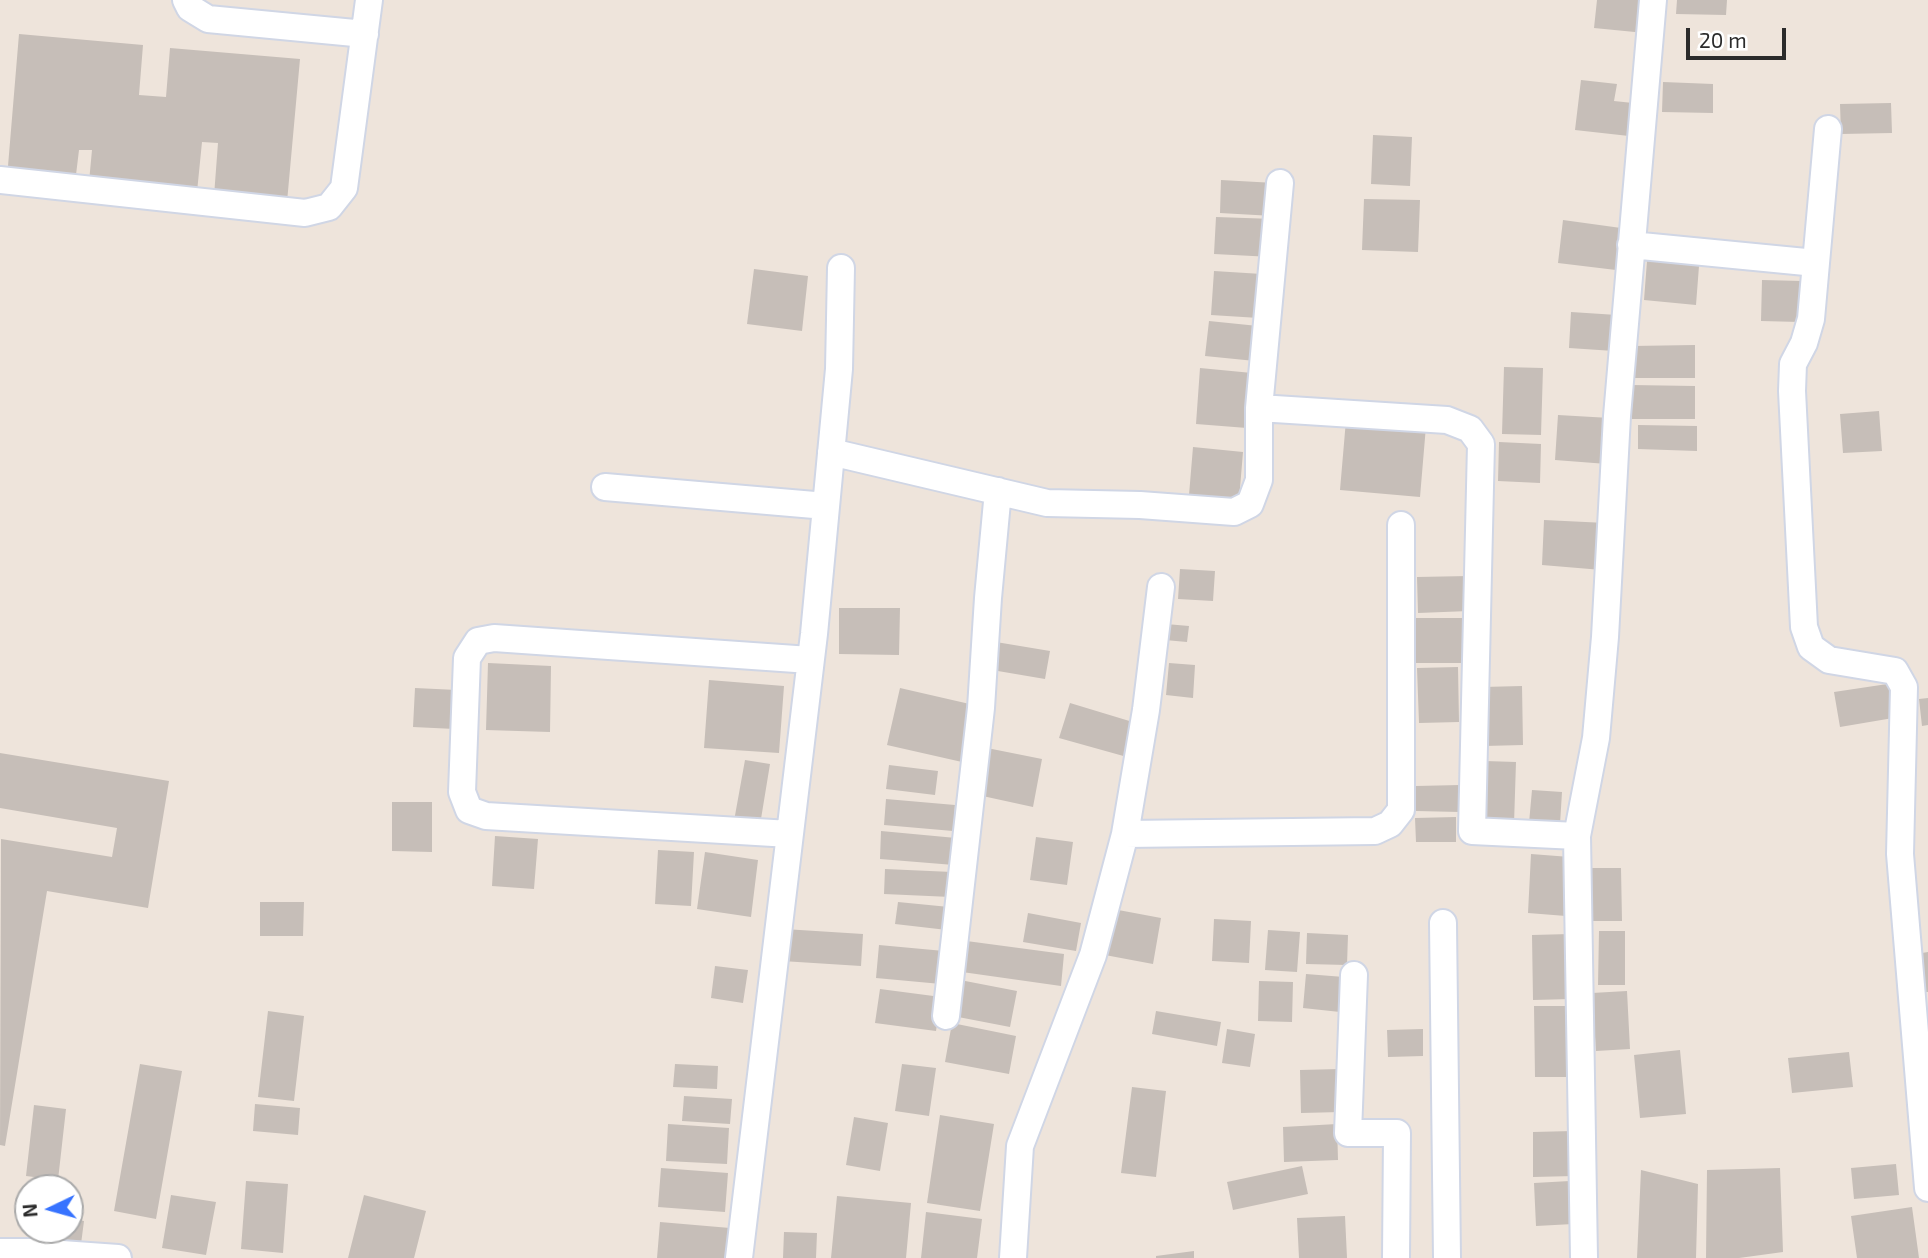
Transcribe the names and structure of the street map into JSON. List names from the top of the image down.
{
  "scale_bar": "20 m",
  "north": "left"
}
